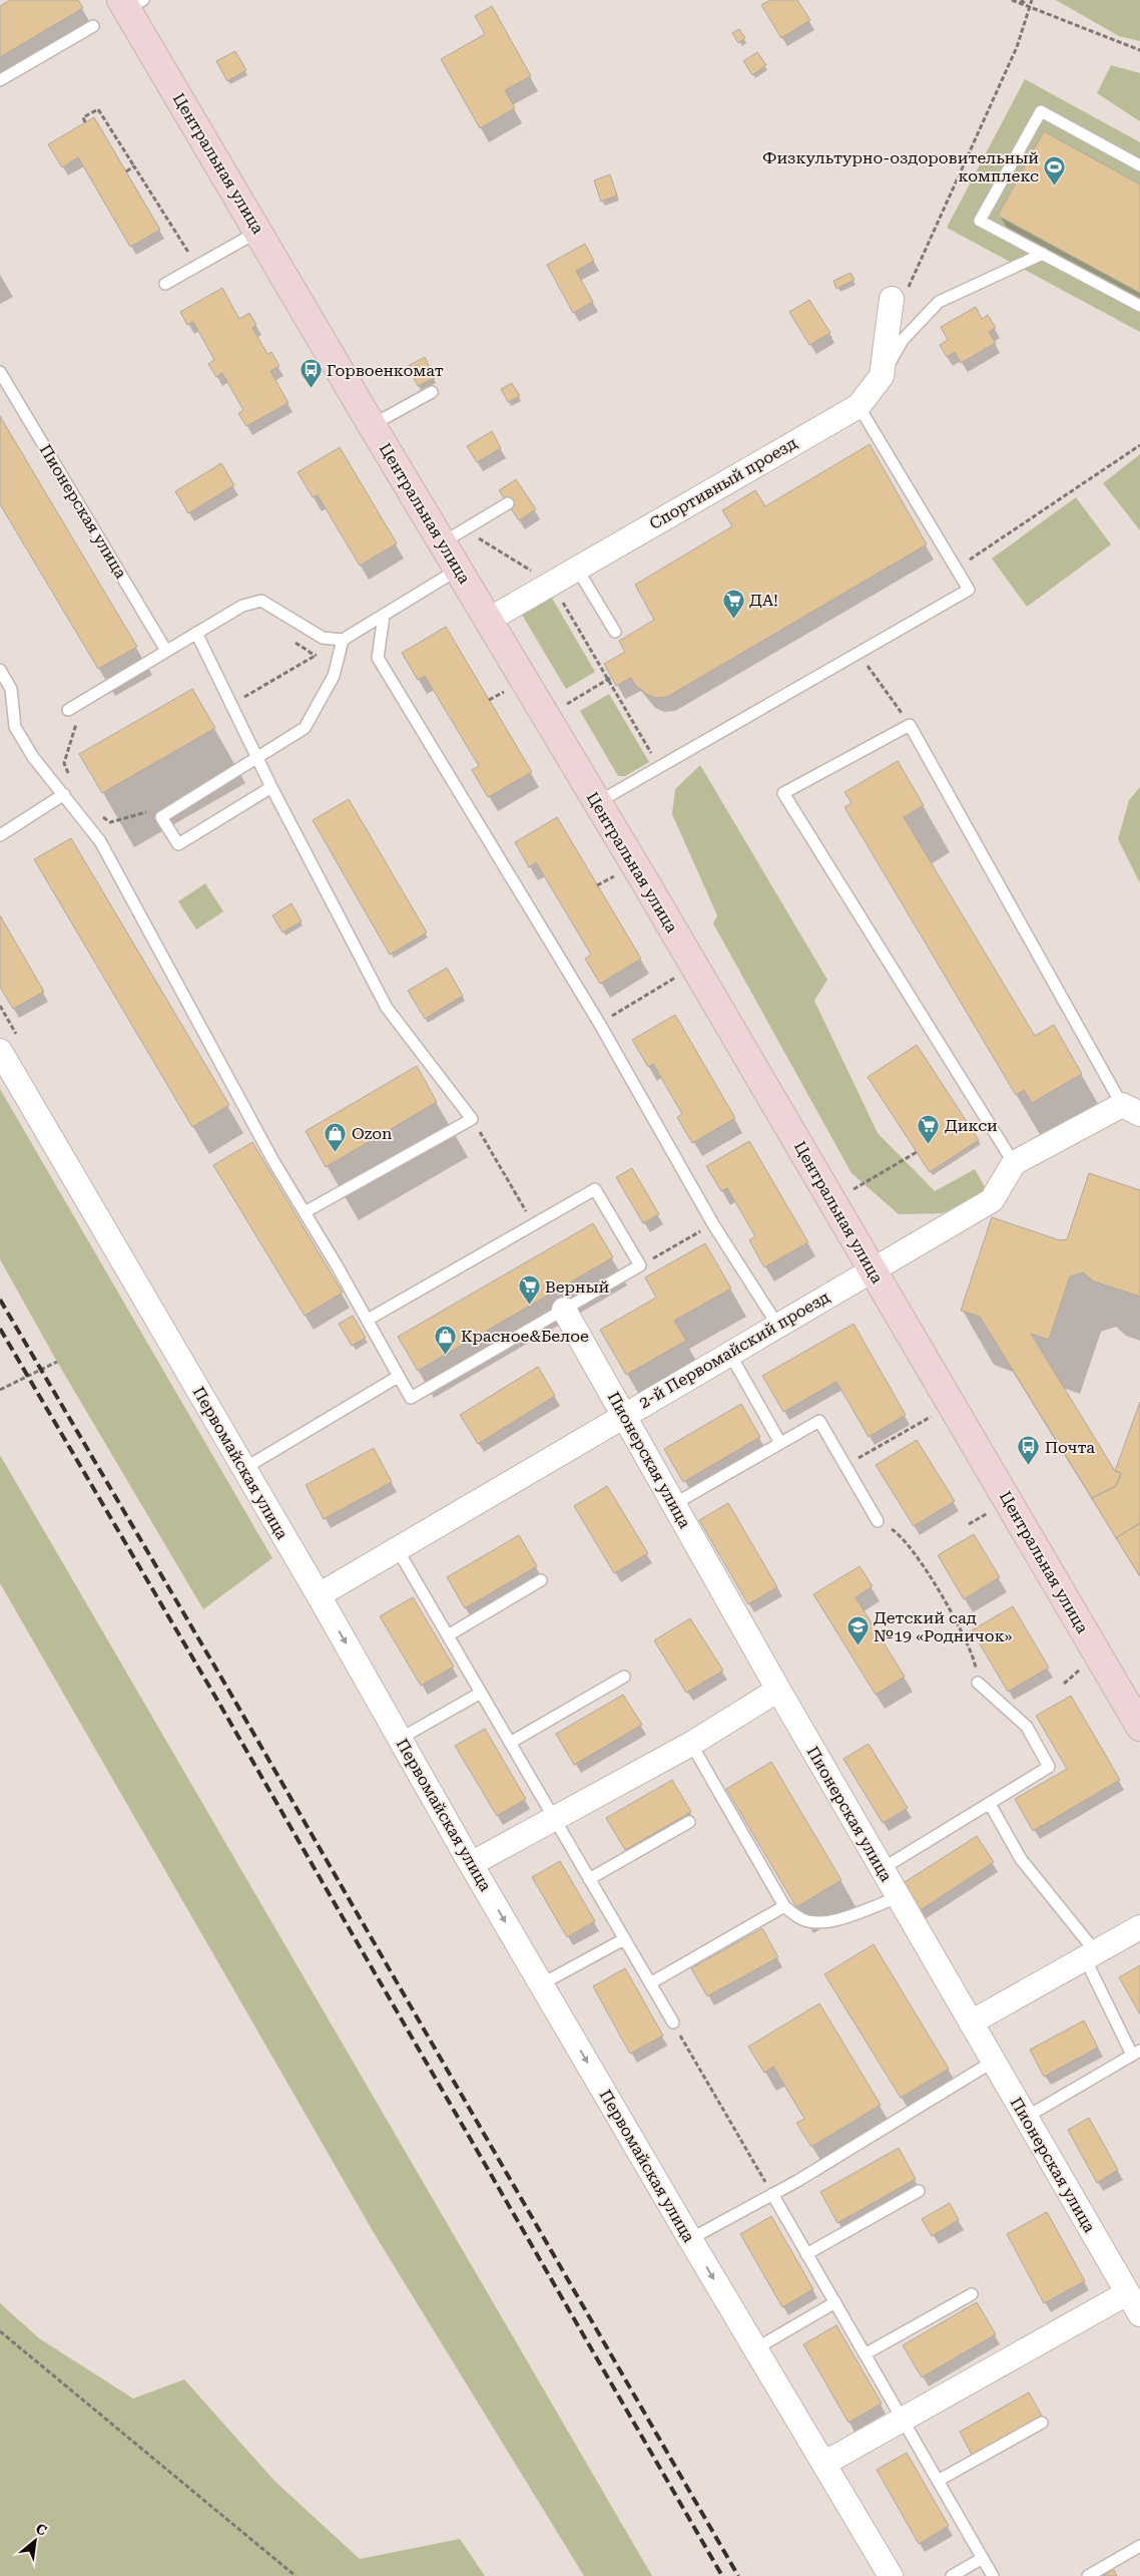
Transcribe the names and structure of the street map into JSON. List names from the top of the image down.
{
  "streets": {
    "main road": ["Центральная улица"],
    "street": [
      "Спортивный проезд",
      "Пионерская улица",
      "2-й Первомайский проезд",
      "Первомайская улица"
    ]
  },
  "crossings": [
    ["Центральная улица", "Спортивный проезд"],
    ["Центральная улица", "2-й Первомайский проезд"],
    ["Пионерская улица", "2-й Первомайский проезд"],
    ["2-й Первомайский проезд", "Первомайская улица"]
  ],
  "one_way": ["Первомайская улица"],
  "places": {
    "sports": ["Физкультурно-оздоровительный комплекс"],
    "bus stop": ["Горвоенкомат", "Почта"],
    "supermarket": ["ДА!", "Дикси", "Верный"],
    "shop": ["Ozon", "Красное&Белое"],
    "school or university": ["Детский сад №19 «Родничок»"]
  },
  "north": "top right"
}
